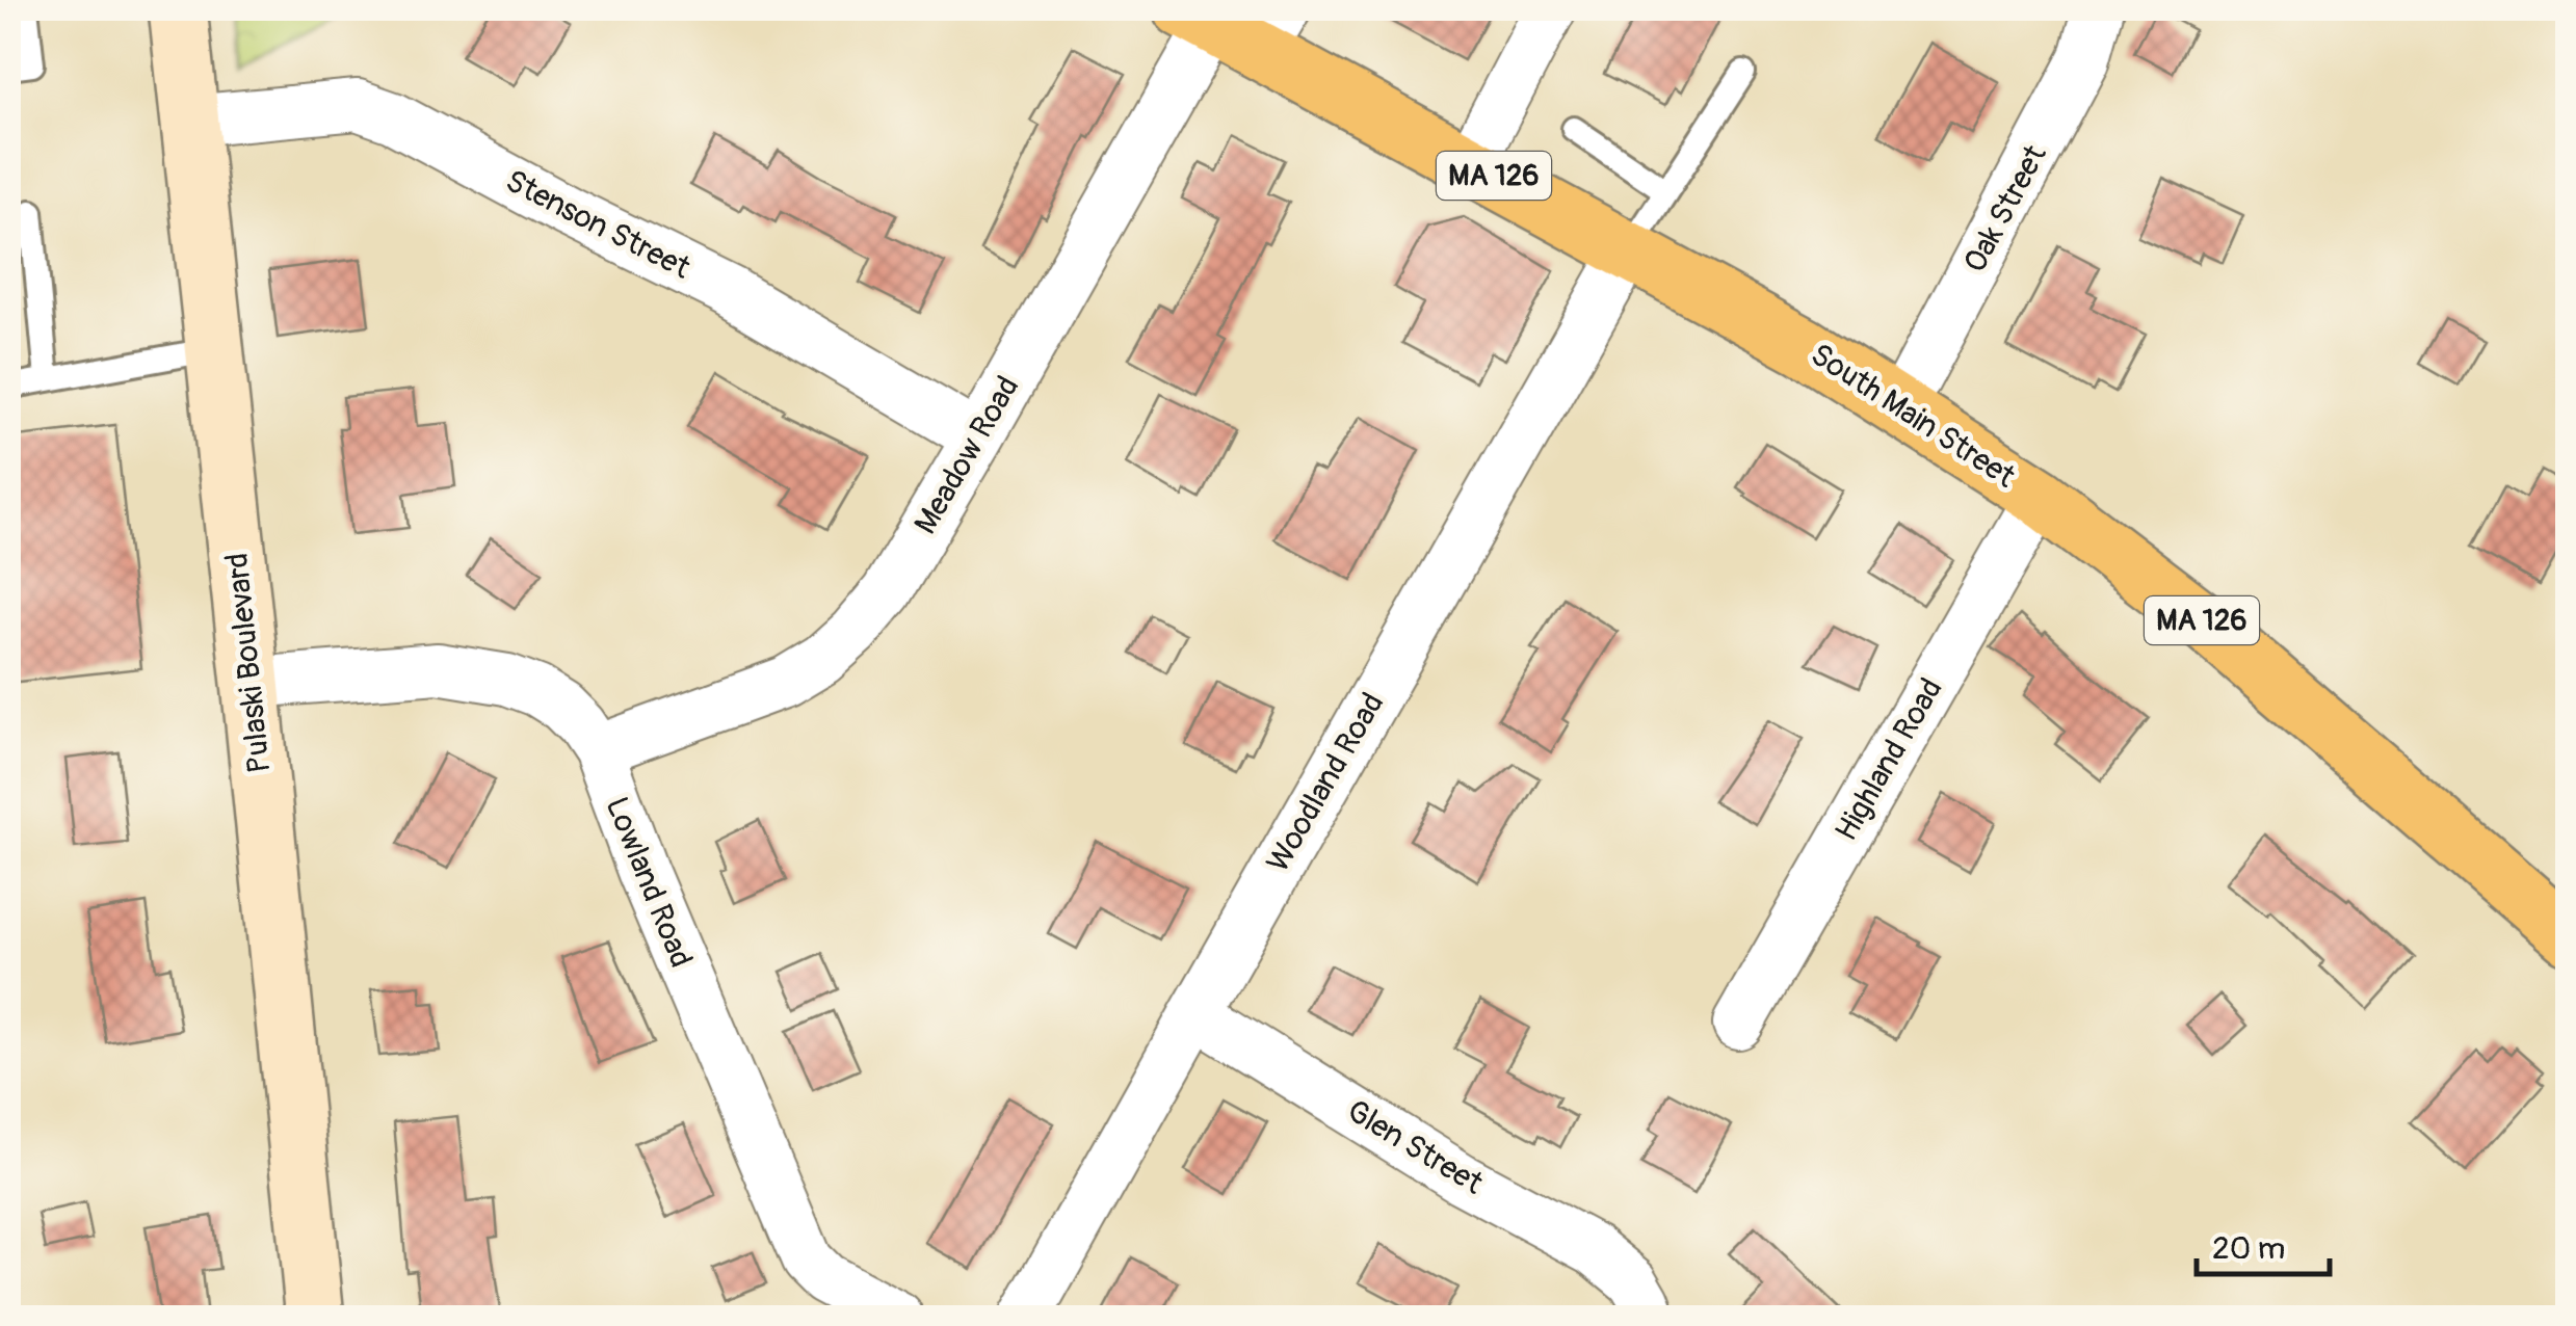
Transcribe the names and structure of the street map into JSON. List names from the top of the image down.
{
  "streets": {
    "main road": ["MA 126", "South Main Street", "Pulaski Boulevard"],
    "street": [
      "Oak Street",
      "Stenson Street",
      "Meadow Road",
      "Highland Road",
      "Woodland Road",
      "Lowland Road",
      "Glen Street"
    ]
  },
  "crossings": [
    ["Oak Street", "South Main Street"],
    ["Stenson Street", "Meadow Road"],
    ["Stenson Street", "Pulaski Boulevard"],
    ["South Main Street", "Meadow Road"],
    ["South Main Street", "Highland Road"],
    ["South Main Street", "Woodland Road"],
    ["Meadow Road", "Lowland Road"],
    ["Pulaski Boulevard", "Lowland Road"],
    ["Woodland Road", "Glen Street"]
  ],
  "scale_bar": "20 m"
}
